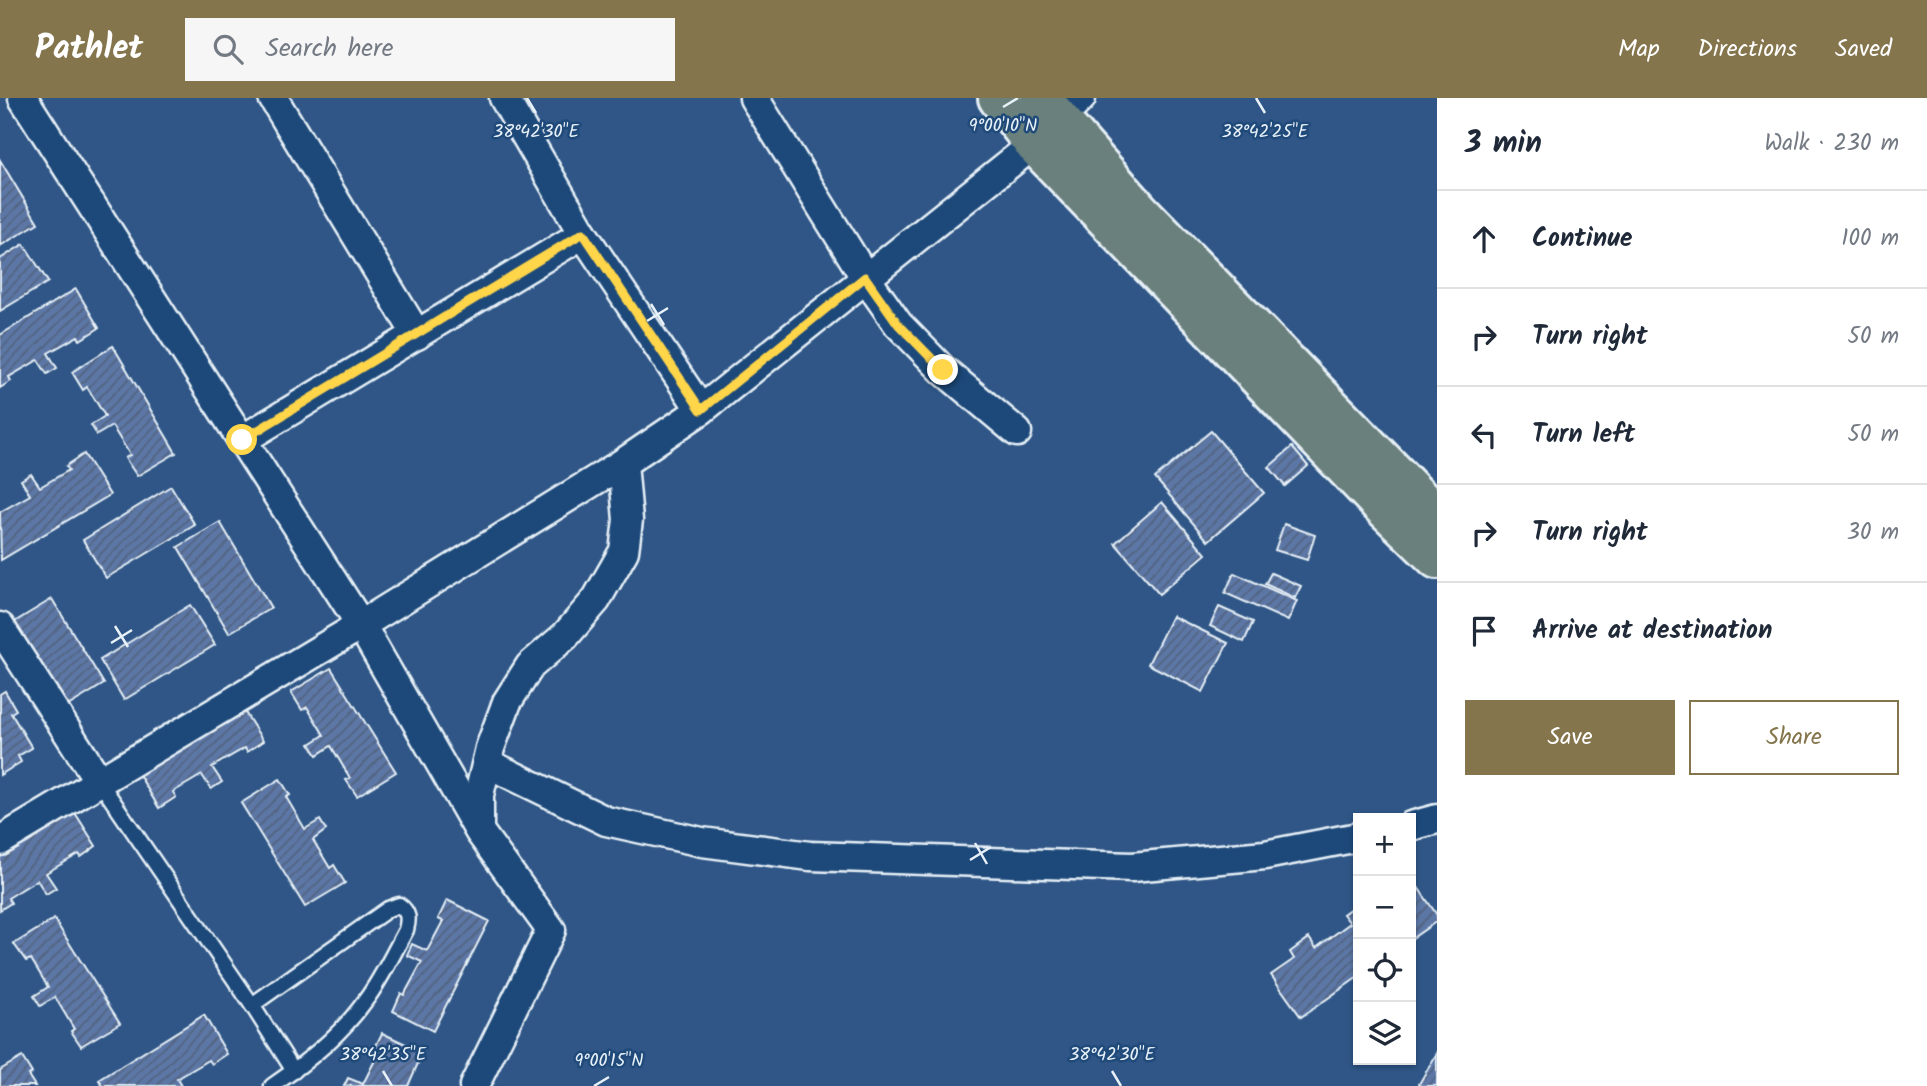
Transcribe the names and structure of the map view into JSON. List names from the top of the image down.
{
  "page": {
    "header": "Pathlet",
    "search": "Search here",
    "nav": ["Map", "Directions", "Saved"],
    "heading": ["3 min", "Walk · 230 m"],
    "list": [
      ["Continue", "100 m"],
      ["Turn right", "50 m"],
      ["Turn left", "50 m"],
      ["Turn right", "30 m"],
      "Arrive at destination"
    ],
    "buttons": ["Save", "Share"],
    "map_buttons": ["+", "−"]
  },
  "coordinates": [
    "9°00'10\"N",
    "38°42'30\"E",
    "38°42'25\"E",
    "38°42'35\"E",
    "9°00'15\"N"
  ]
}
